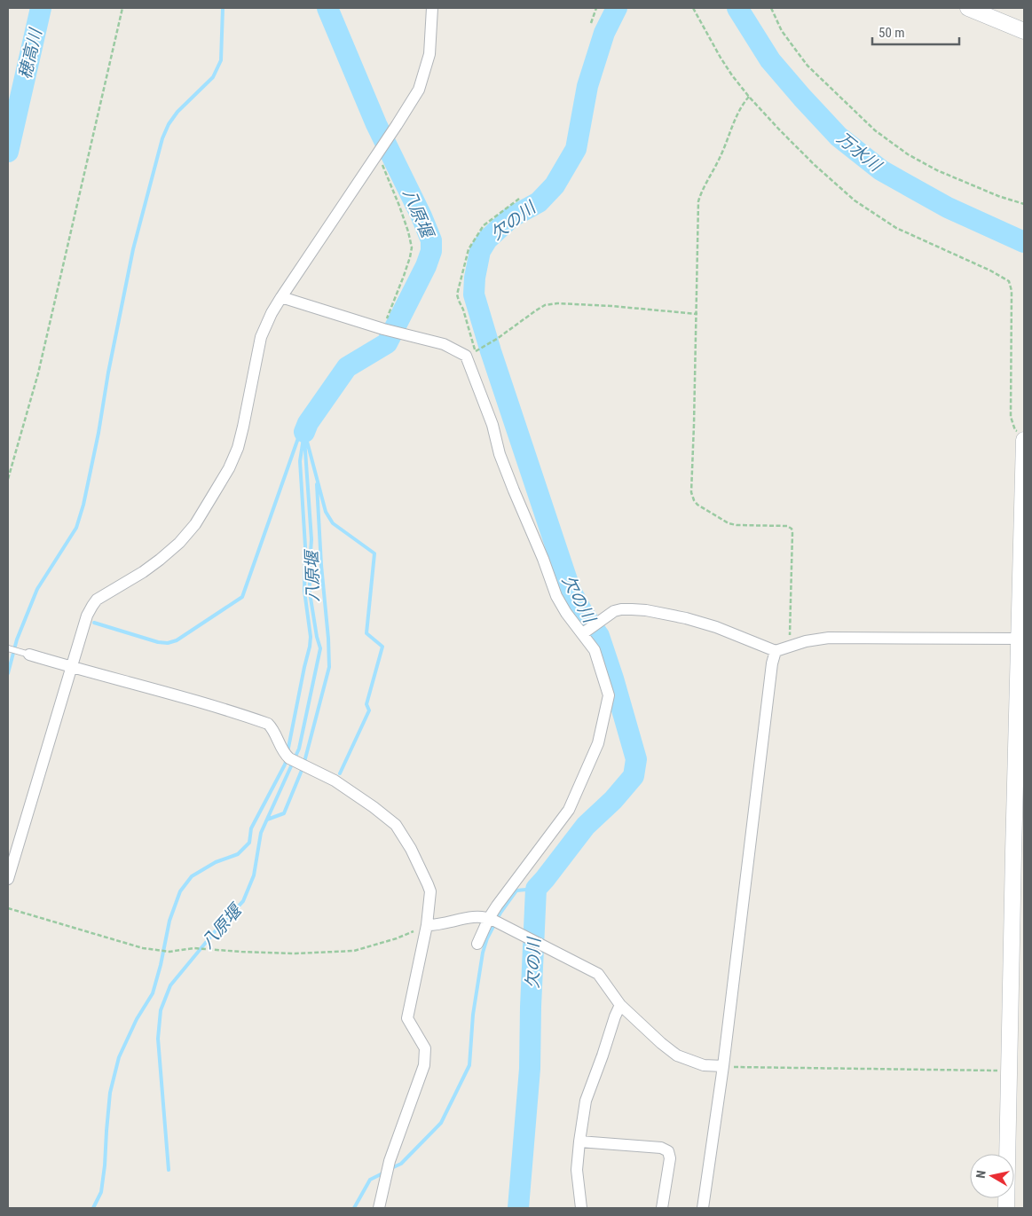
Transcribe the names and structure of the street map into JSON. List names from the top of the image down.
{
  "water": [
    "穂高川",
    "万水川",
    "八原堰",
    "欠の川"
  ],
  "scale_bar": "50 m",
  "north": "left"
}
